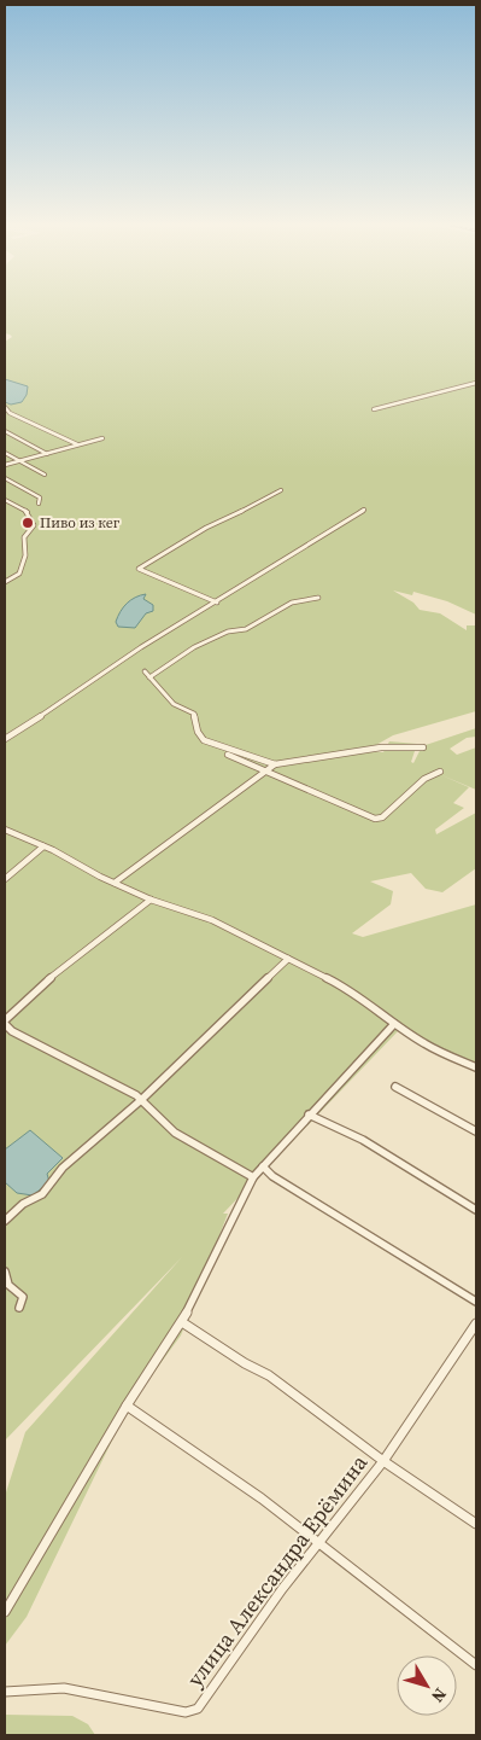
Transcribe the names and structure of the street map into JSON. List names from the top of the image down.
{
  "streets": {
    "street": ["улица Александра Ерёмина"]
  },
  "places": ["Пиво из кег"],
  "north": "bottom right"
}
